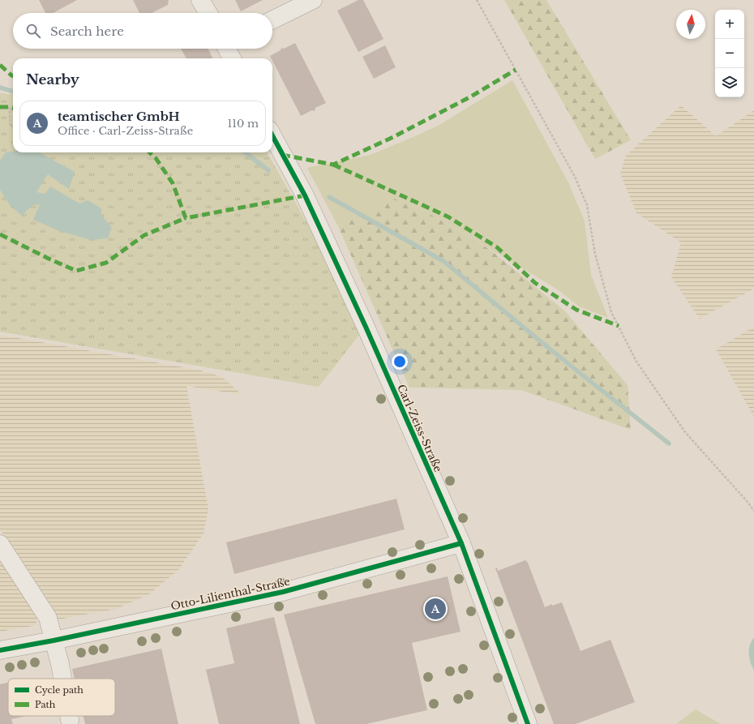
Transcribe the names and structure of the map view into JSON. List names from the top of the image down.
{
  "streets": {
    "street": ["Carl-Zeiss-Straße", "Otto-Lilienthal-Straße"]
  },
  "crossings": [
    ["Carl-Zeiss-Straße", "Otto-Lilienthal-Straße"]
  ],
  "legend": ["Cycle path", "Path"],
  "north": "top",
  "page": {
    "map_buttons": ["+", "−"],
    "search": "Search here",
    "heading": "Nearby",
    "list": [
      {
        "mark": "A",
        "name": "teamtischer GmbH",
        "note": "Office · Carl-Zeiss-Straße",
        "value": "110 m"
      }
    ],
    "pins": "A"
  }
}
